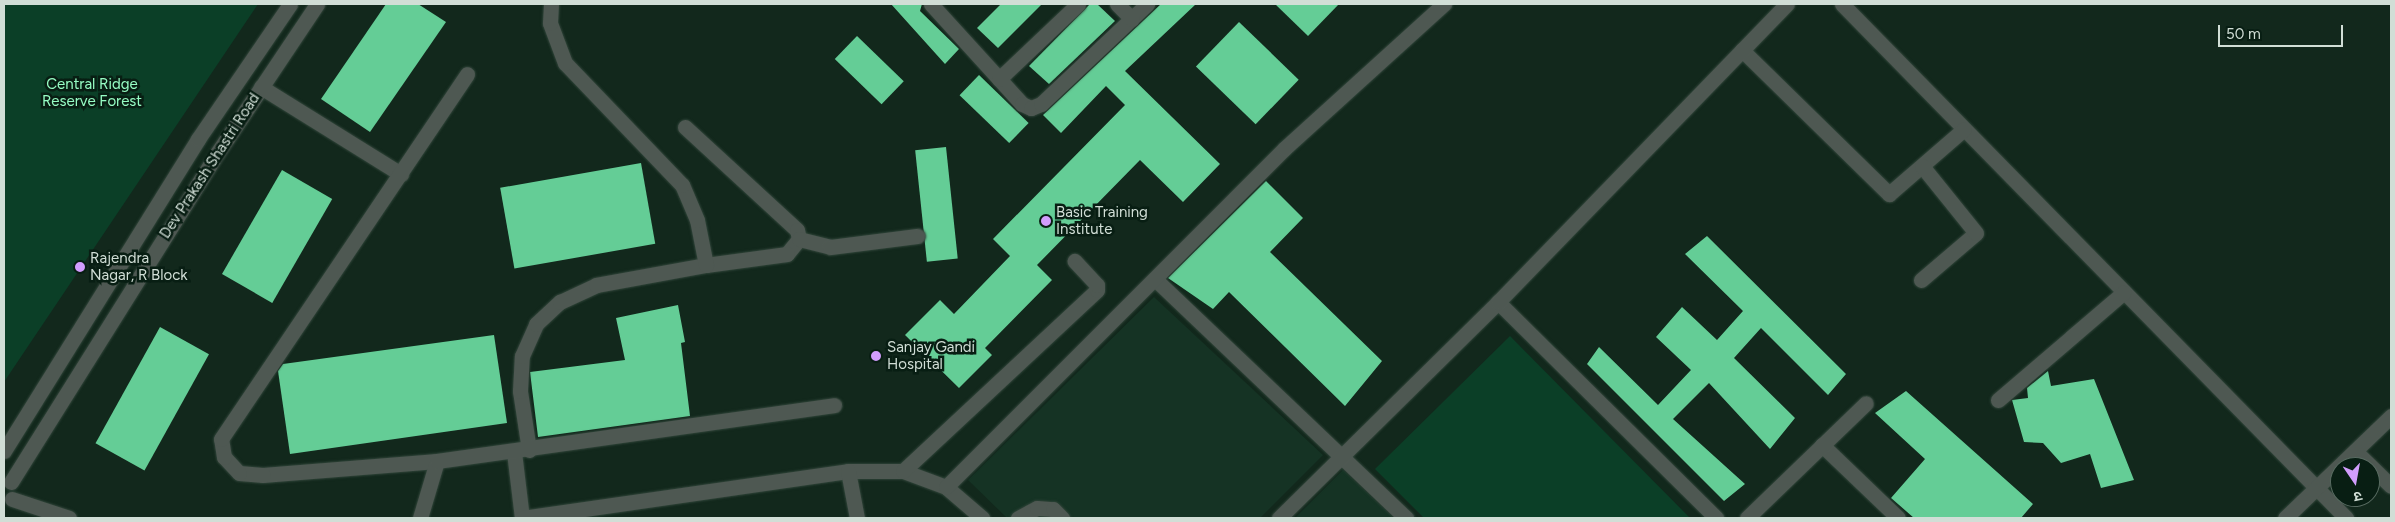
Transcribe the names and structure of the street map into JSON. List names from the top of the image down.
{
  "streets": {
    "street": ["Dev Prakash Shastri Road"]
  },
  "parks": ["Central Ridge Reserve Forest"],
  "places": ["Basic Training Institute", "Rajendra Nagar, R Block", "Sanjay Gandi Hospital"],
  "scale_bar": "50 m",
  "north": "bottom"
}
